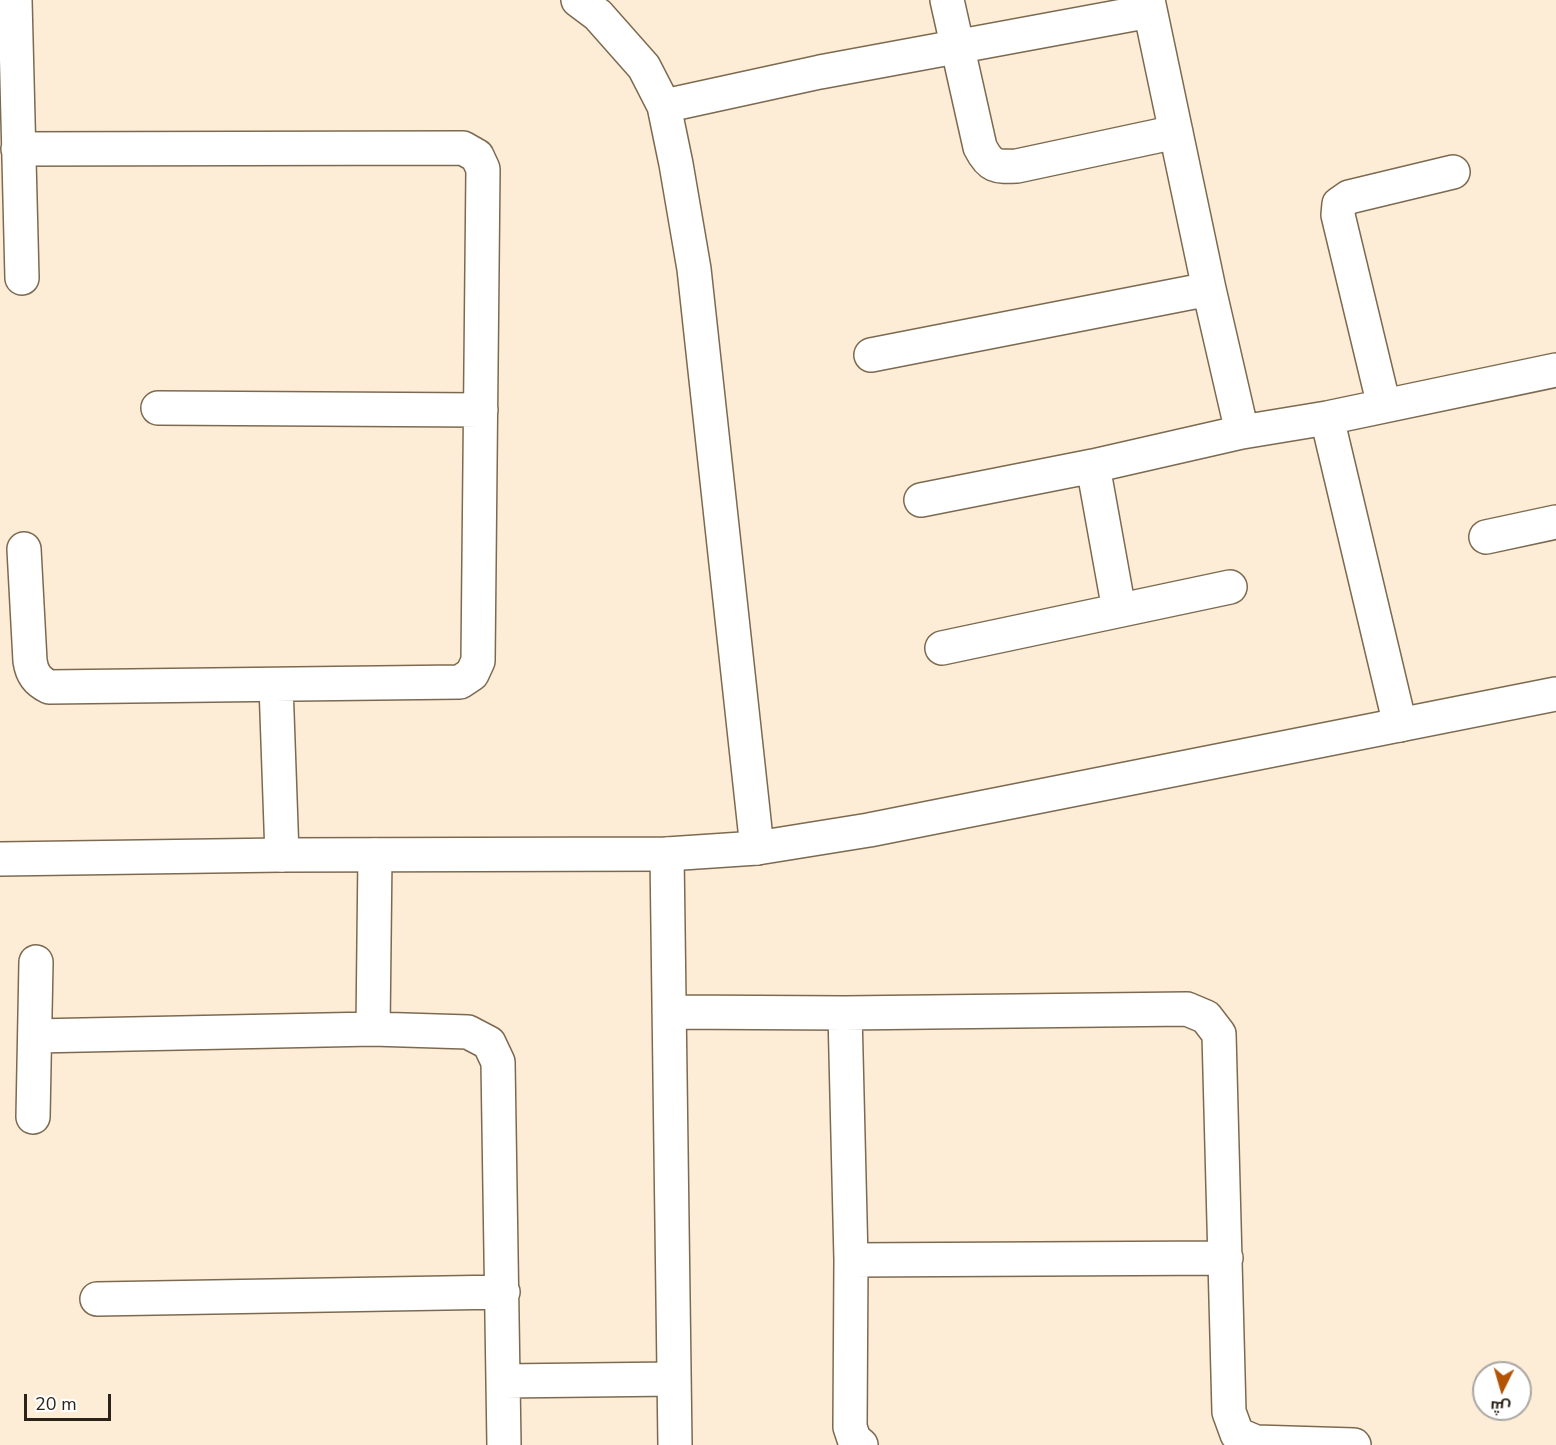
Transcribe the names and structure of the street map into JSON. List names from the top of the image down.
{
  "scale_bar": "20 m",
  "north": "bottom"
}
